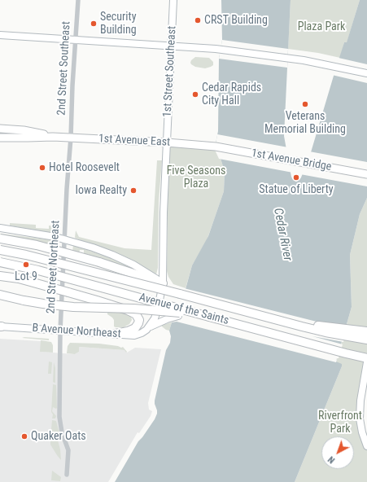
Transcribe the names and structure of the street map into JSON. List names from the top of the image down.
{
  "streets": {
    "highway": ["Avenue of the Saints"],
    "main road": ["1st Avenue East", "1st Avenue Bridge"],
    "street": [
      "2nd Street Southeast",
      "1st Street Southeast",
      "2nd Street Northeast",
      "B Avenue Northeast"
    ]
  },
  "crossings": [
    ["2nd Street Southeast", "1st Avenue East"],
    ["2nd Street Southeast", "2nd Street Northeast"],
    ["1st Street Southeast", "1st Avenue East"],
    ["1st Avenue East", "1st Avenue Bridge"],
    ["1st Avenue East", "2nd Street Northeast"],
    ["2nd Street Northeast", "B Avenue Northeast"]
  ],
  "water": ["Cedar River"],
  "parks": ["Plaza Park", "Five Seasons Plaza", "Riverfront Park"],
  "places": [
    "CRST Building",
    "Security Building",
    "Cedar Rapids City Hall",
    "Veterans Memorial Building",
    "Hotel Roosevelt",
    "Statue of Liberty",
    "Iowa Realty",
    "Lot 9",
    "Quaker Oats"
  ],
  "north": "bottom left"
}
